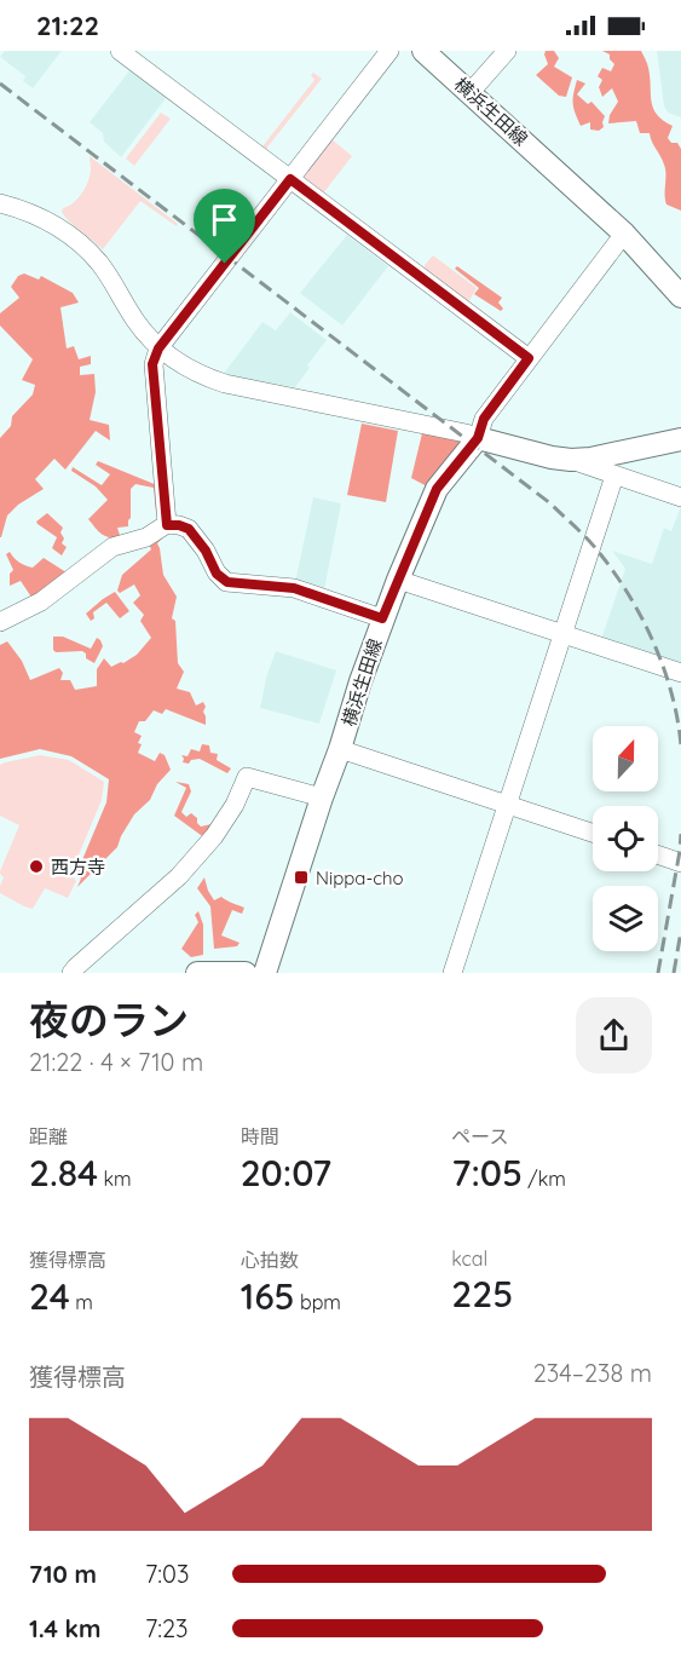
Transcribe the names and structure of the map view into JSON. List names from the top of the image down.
{
  "streets": {
    "main road": ["横浜生田線"]
  },
  "places": {
    "other": ["西方寺"],
    "transit": ["Nippa-cho"]
  },
  "north": "top",
  "page": {
    "status": "21:22",
    "heading": ["夜のラン", "21:22 · 4 × 710 m"],
    "stats": [
      ["距離", "2.84 km"],
      ["時間", "20:07"],
      ["ペース", "7:05 /km"],
      ["獲得標高", "24 m"],
      ["心拍数", "165 bpm"],
      ["kcal", "225"]
    ],
    "chart": ["獲得標高", "234–238 m"],
    "list": [
      {
        "name": "710 m",
        "note": "7:03"
      },
      {
        "name": "1.4 km",
        "note": "7:23"
      }
    ]
  }
}
